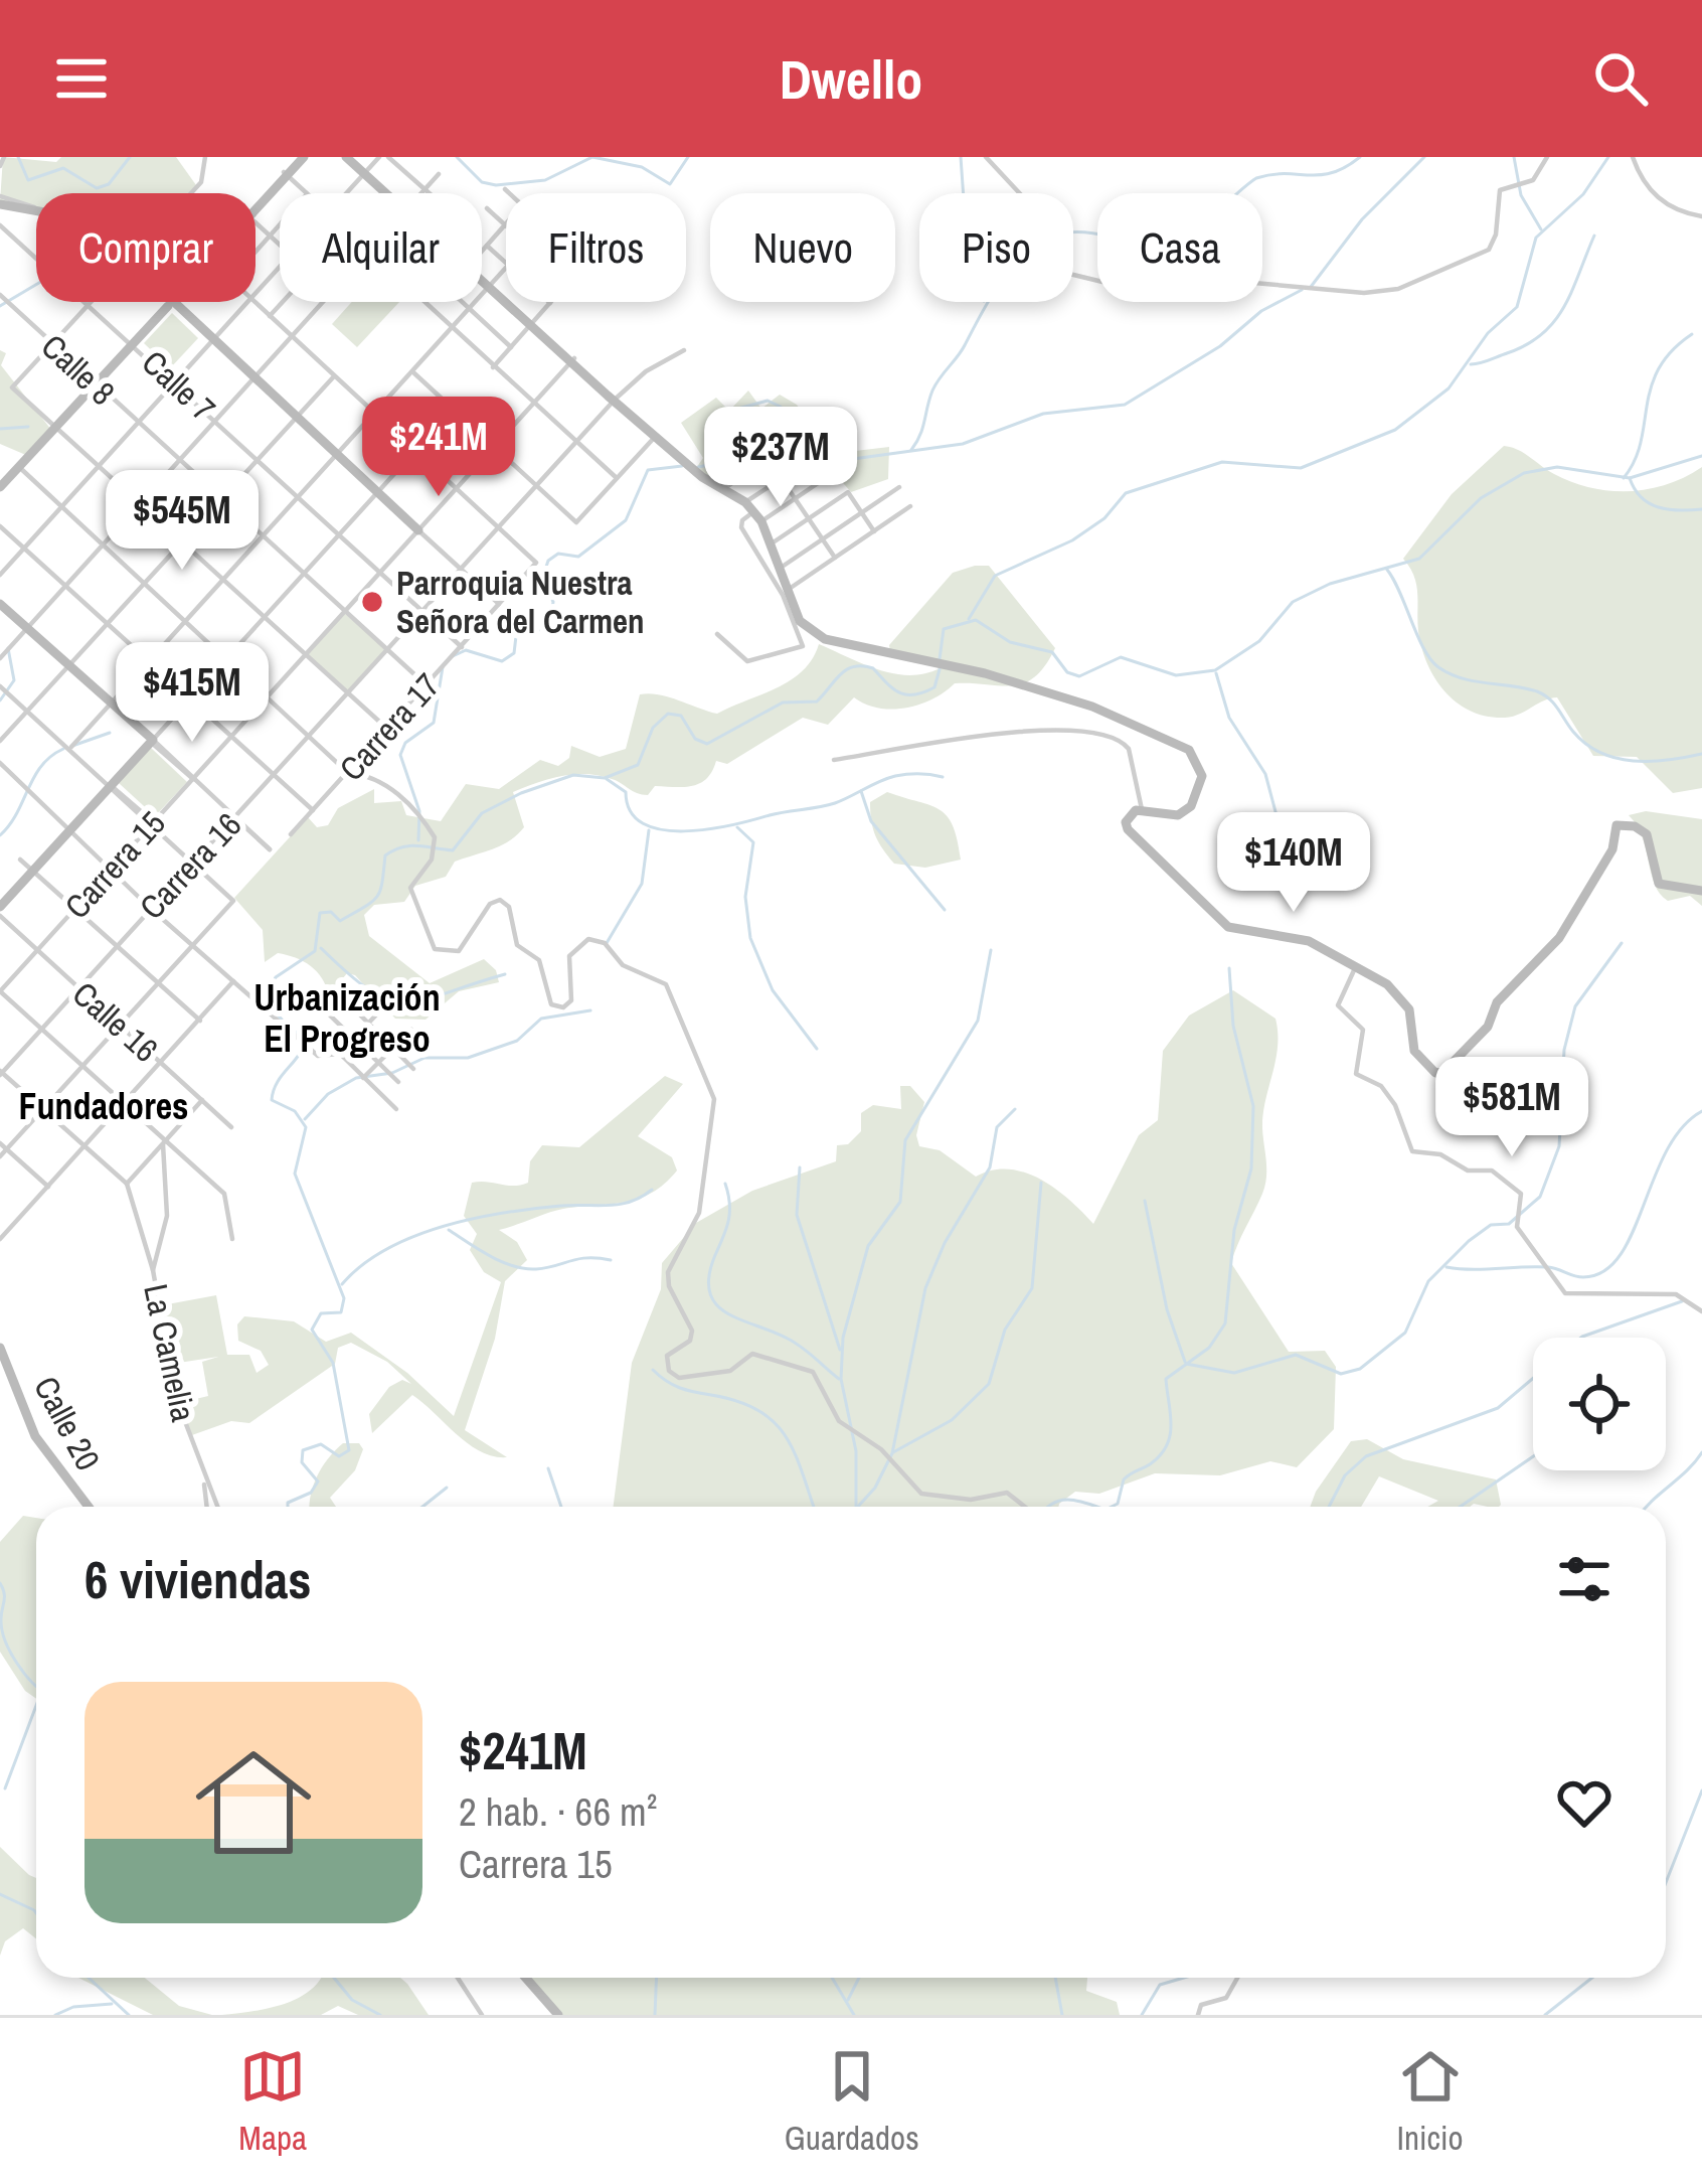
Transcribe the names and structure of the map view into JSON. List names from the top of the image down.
{
  "streets": {
    "street": [
      "Calle 8",
      "Calle 7",
      "Carrera 17",
      "Carrera 15",
      "Carrera 16",
      "Calle 16",
      "La Camelia",
      "Calle 20"
    ]
  },
  "crossings": [
    ["Calle 8", "Carrera 17"],
    ["Calle 8", "Carrera 15"],
    ["Calle 8", "Carrera 16"],
    ["Calle 7", "Carrera 17"],
    ["Calle 7", "Carrera 15"],
    ["Calle 7", "Carrera 16"],
    ["Carrera 17", "Carrera 16"],
    ["Carrera 15", "Calle 16"],
    ["Carrera 16", "Calle 16"]
  ],
  "districts": ["Urbanización El Progreso", "Fundadores"],
  "places": ["Parroquia Nuestra Señora del Carmen"],
  "page": {
    "header": "Dwello",
    "chip": [
      "Comprar",
      "Alquilar",
      "Filtros",
      "Nuevo",
      "Piso",
      "Casa"
    ],
    "price": [
      "$241M",
      "$237M",
      "$545M",
      "$415M",
      "$140M",
      "$581M"
    ],
    "heading": "6 viviendas",
    "list": [
      {
        "name": "$241M",
        "note": "2 hab. · 66 m² · Carrera 15"
      }
    ],
    "tabs": ["Mapa", "Guardados", "Inicio"]
  }
}
